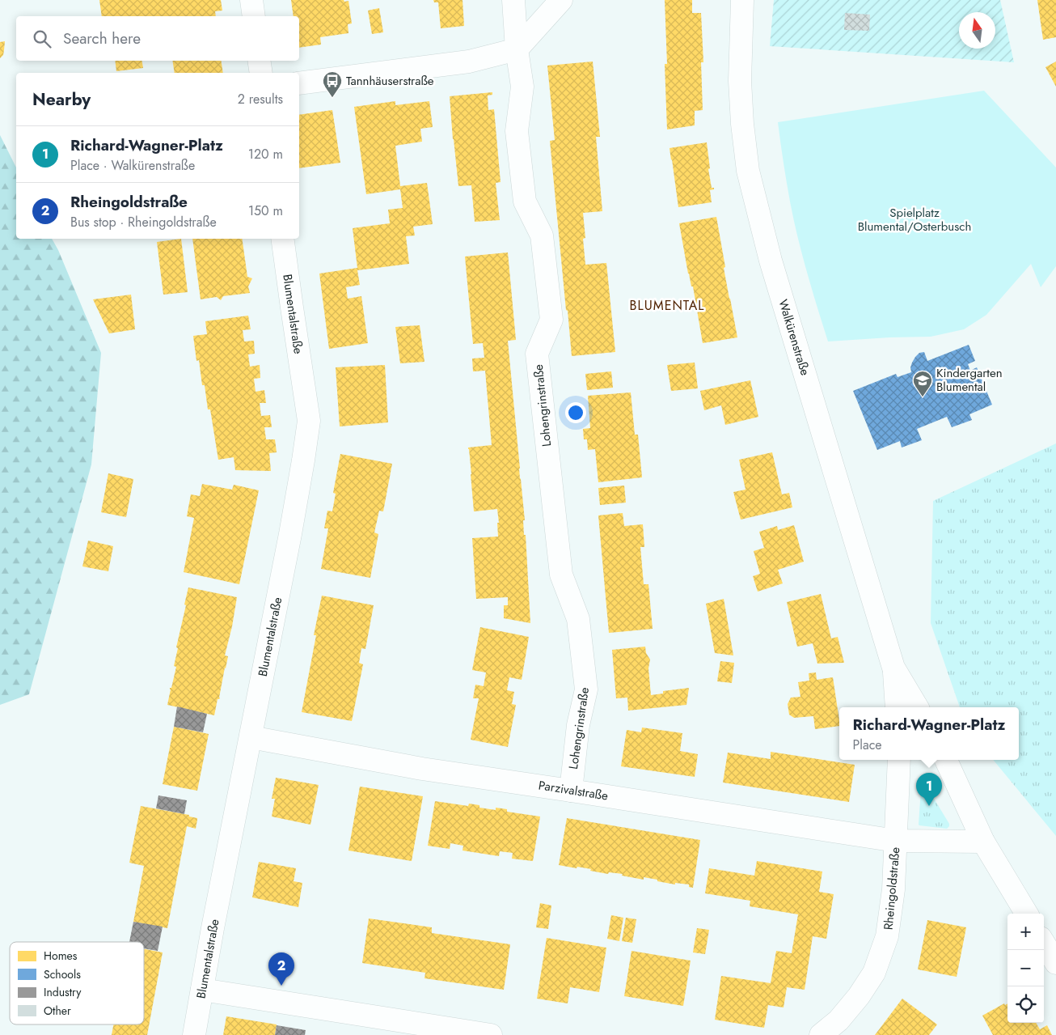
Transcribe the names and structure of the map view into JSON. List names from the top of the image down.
{
  "streets": {
    "street": [
      "Blumentalstraße",
      "Walkürenstraße",
      "Lohengrinstraße",
      "Parzivalstraße",
      "Rheingoldstraße"
    ]
  },
  "crossings": [
    ["Blumentalstraße", "Parzivalstraße"],
    ["Lohengrinstraße", "Parzivalstraße"],
    ["Parzivalstraße", "Rheingoldstraße"]
  ],
  "districts": ["BLUMENTAL"],
  "parks": ["Spielplatz Blumental/Osterbusch"],
  "places": {
    "bus stop": ["Tannhäuserstraße"],
    "school or university": ["Kindergarten Blumental"]
  },
  "legend": [
    "Homes",
    "Schools",
    "Industry",
    "Other"
  ],
  "north": "top",
  "page": {
    "search": "Search here",
    "heading": ["Nearby", "2 results"],
    "list": [
      {
        "mark": "1",
        "name": "Richard-Wagner-Platz",
        "note": "Place · Walkürenstraße",
        "value": "120 m"
      },
      {
        "mark": "2",
        "name": "Rheingoldstraße",
        "note": "Bus stop · Rheingoldstraße",
        "value": "150 m"
      }
    ],
    "popup": ["Richard-Wagner-Platz", "Place"],
    "pins": ["1", "2"],
    "map_buttons": ["+", "−"]
  }
}
